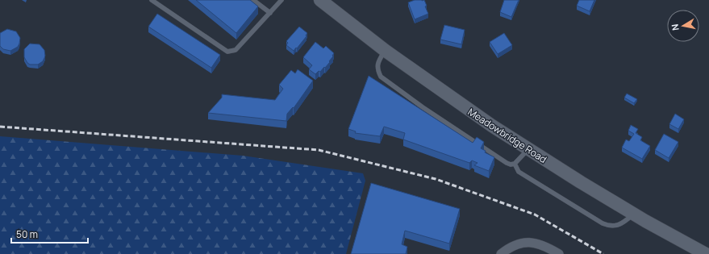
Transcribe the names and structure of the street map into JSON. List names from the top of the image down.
{
  "streets": {
    "main road": ["Meadowbridge Road"]
  },
  "scale_bar": "50 m",
  "north": "left"
}
